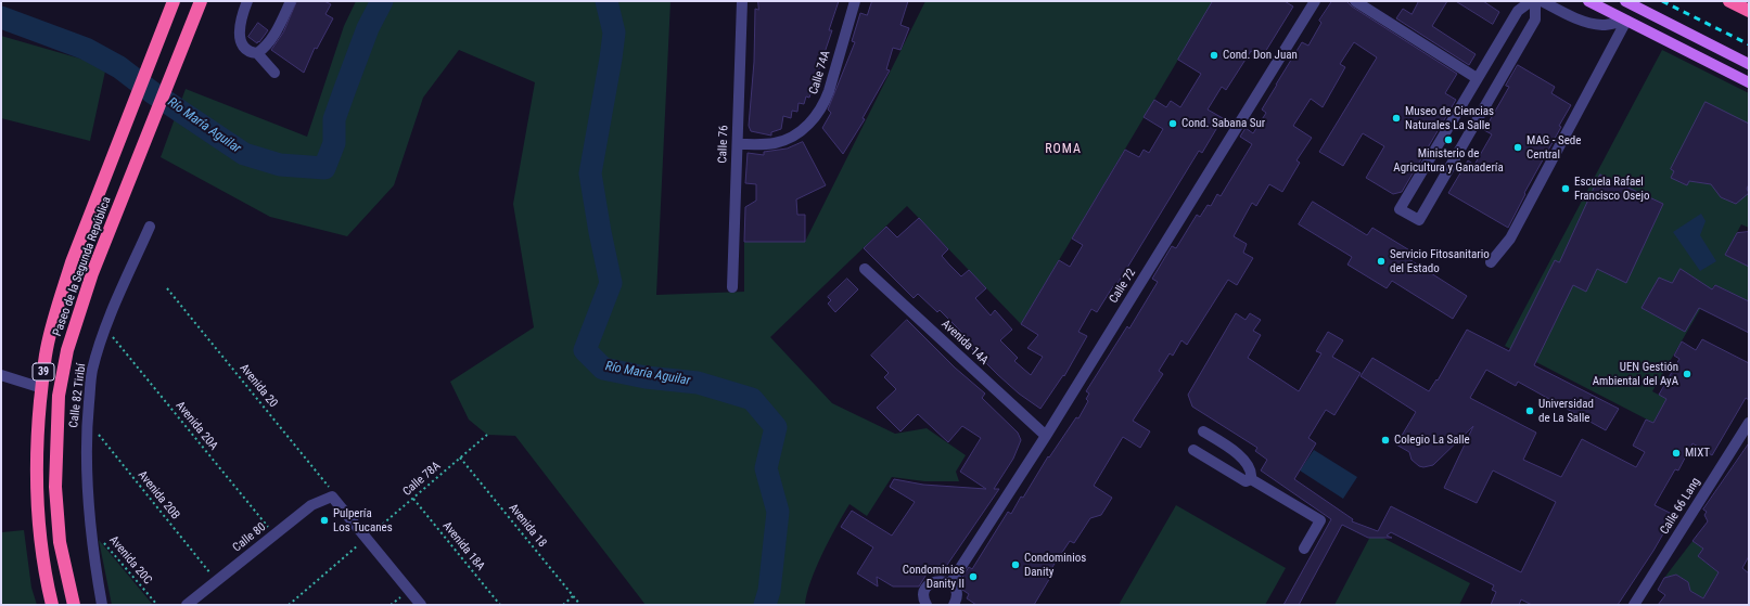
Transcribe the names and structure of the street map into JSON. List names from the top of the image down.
{
  "streets": {
    "highway": ["Paseo de la Segunda República", "39"],
    "street": [
      "Calle 74A",
      "Calle 76",
      "Calle 72",
      "Avenida 14A",
      "Calle 82 Tiribí",
      "Calle 66 Lang",
      "Calle 80"
    ],
    "path": [
      "Avenida 20",
      "Avenida 20A",
      "Calle 78A",
      "Avenida 20B",
      "Avenida 18",
      "Avenida 18A",
      "Avenida 20C"
    ]
  },
  "crossings": [
    ["Calle 74A", "Calle 76"],
    ["Calle 72", "Avenida 14A"],
    ["Avenida 20", "Calle 80"],
    ["Calle 82 Tiribí", "Avenida 20A"],
    ["Calle 82 Tiribí", "Avenida 20B"],
    ["Calle 82 Tiribí", "Avenida 20C"],
    ["Avenida 20A", "Calle 80"],
    ["Calle 78A", "Avenida 18"],
    ["Calle 78A", "Avenida 18A"],
    ["Avenida 20B", "Calle 80"]
  ],
  "districts": ["ROMA"],
  "water": ["Río María Aguilar"],
  "places": [
    "Cond. Don Juan",
    "Museo de Ciencias Naturales La Salle",
    "Cond. Sabana Sur",
    "Ministerio de Agricultura y Ganadería",
    "MAG - Sede Central",
    "Escuela Rafael Francisco Osejo",
    "Servicio Fitosanitario del Estado",
    "UEN Gestión Ambiental del AyA",
    "Universidad de La Salle",
    "Colegio La Salle",
    "MIXT",
    "Pulpería Los Tucanes",
    "Condominios Danity",
    "Condominios Danity II"
  ]
}
